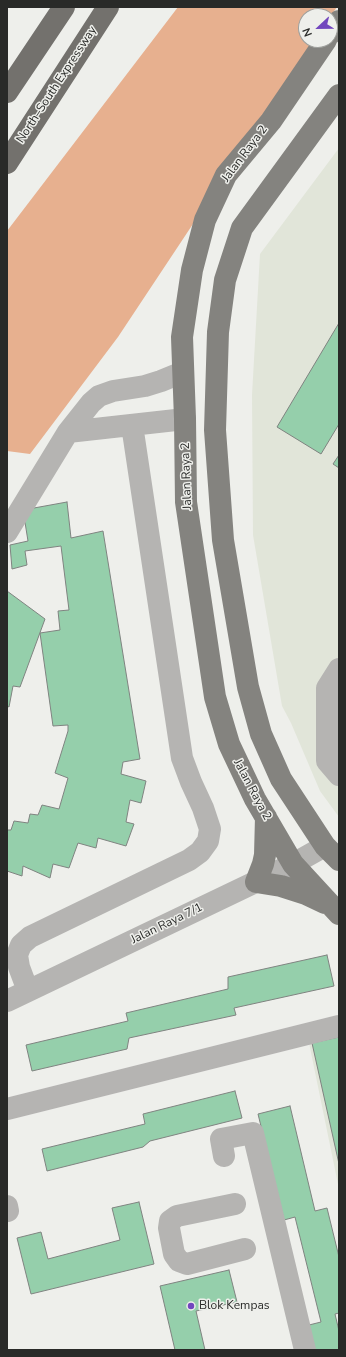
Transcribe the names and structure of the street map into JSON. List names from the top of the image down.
{
  "streets": {
    "highway": ["North–South Expressway"],
    "main road": ["Jalan Raya 2"],
    "street": ["Jalan Raya 7/1"]
  },
  "crossings": [
    ["Jalan Raya 2", "Jalan Raya 7/1"]
  ],
  "places": ["Blok Kempas"],
  "north": "left"
}
